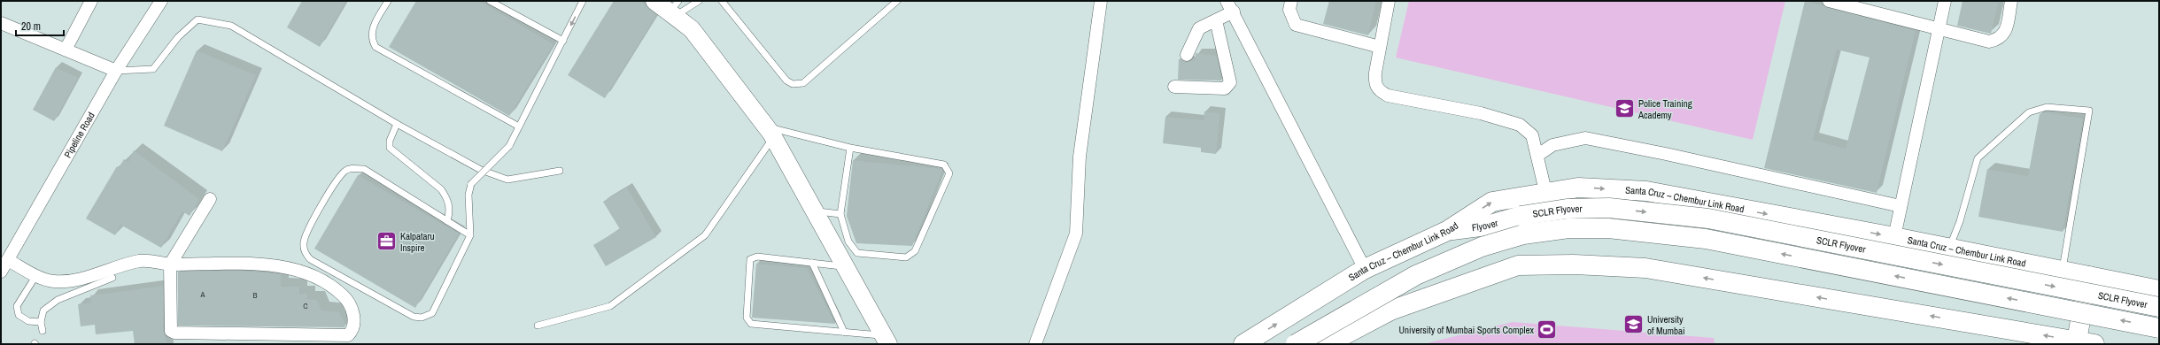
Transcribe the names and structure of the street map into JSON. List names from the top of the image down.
{
  "streets": {
    "highway": ["Santa Cruz – Chembur Link Road", "SCLR Flyover", "Flyover"],
    "street": ["Pipeline Road"]
  },
  "crossings": [
    ["Santa Cruz – Chembur Link Road", "Flyover"],
    ["SCLR Flyover", "Flyover"]
  ],
  "places": {
    "school or university": ["Police Training Academy", "University of Mumbai"],
    "office": ["Kalpataru Inspire"],
    "sports": ["University of Mumbai Sports Complex"]
  },
  "house_numbers": ["A", "B", "C"],
  "scale_bar": "20 m"
}
